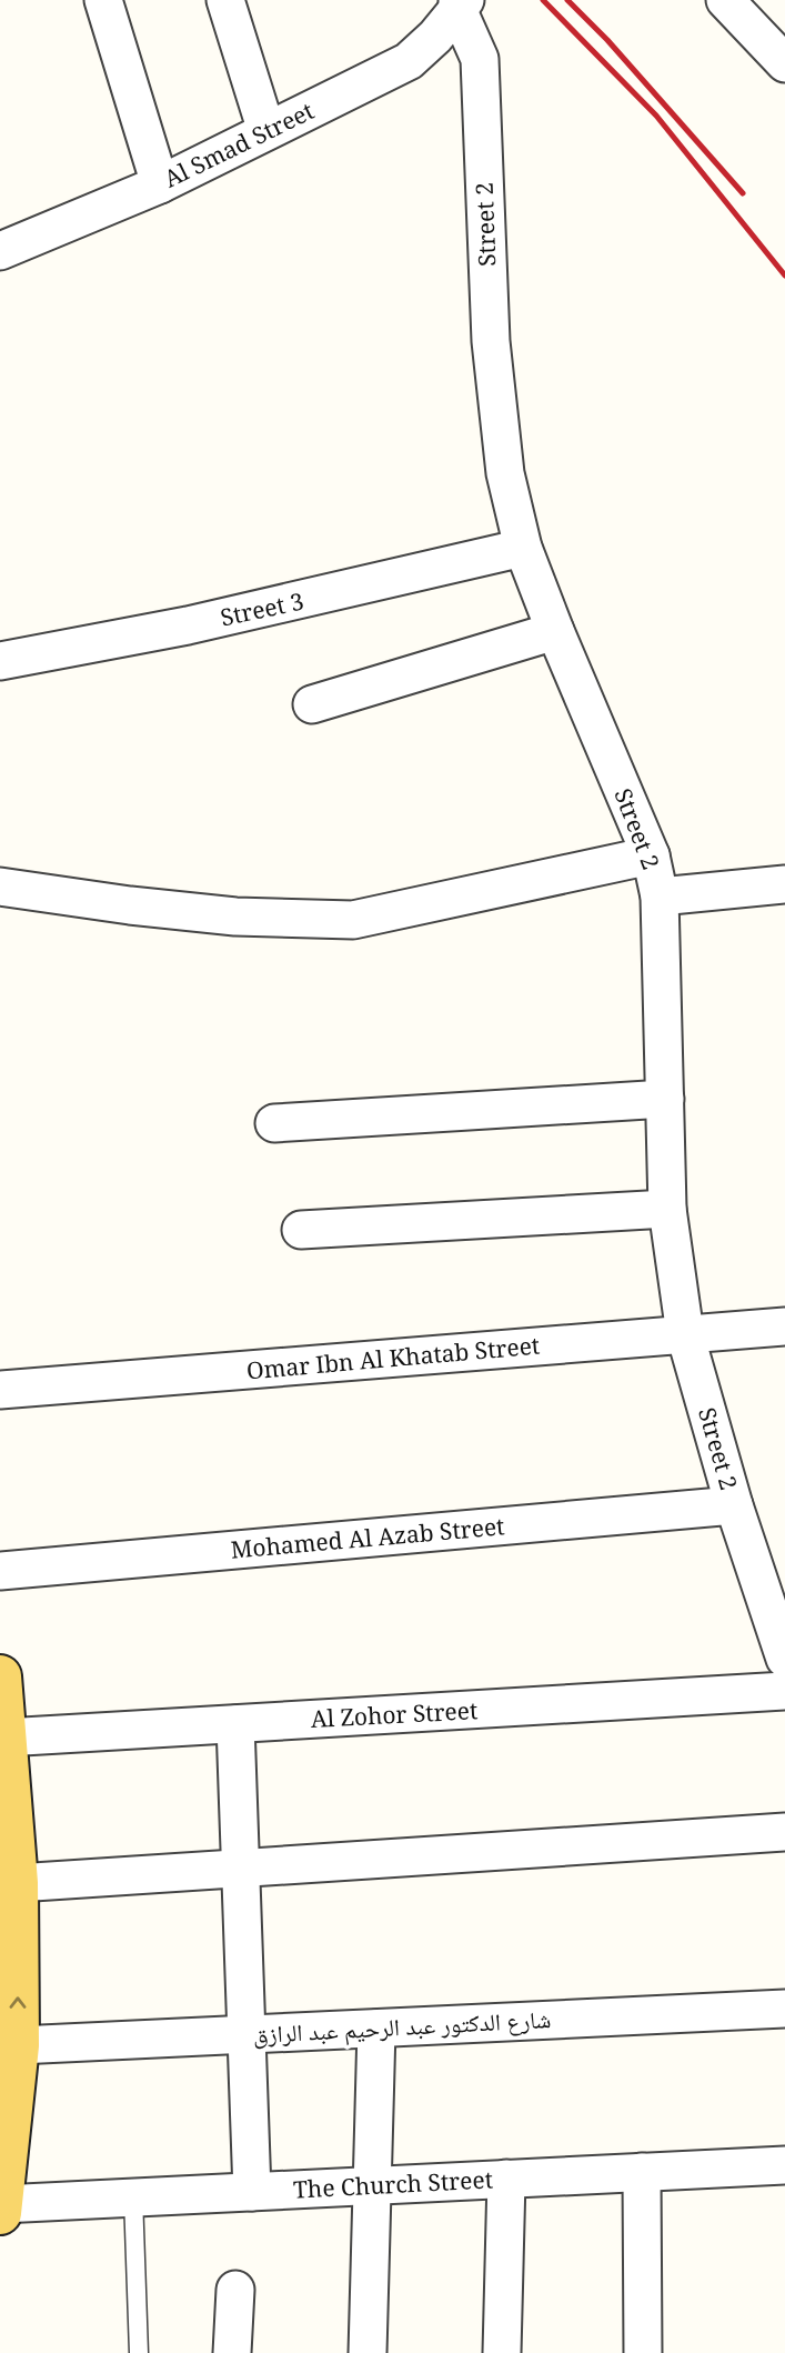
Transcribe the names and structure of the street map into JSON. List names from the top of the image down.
{
  "streets": {
    "street": [
      "Al Smad Street",
      "Street 2",
      "Street 3",
      "Omar Ibn Al Khatab Street",
      "Mohamed Al Azab Street",
      "Al Zohor Street",
      "شارع الدكتور عبد الرحيم عبد الرازق",
      "The Church Street"
    ]
  },
  "crossings": [
    ["Al Smad Street", "Street 2"],
    ["Street 2", "Street 3"],
    ["Street 2", "Omar Ibn Al Khatab Street"],
    ["Street 2", "Mohamed Al Azab Street"]
  ]
}
